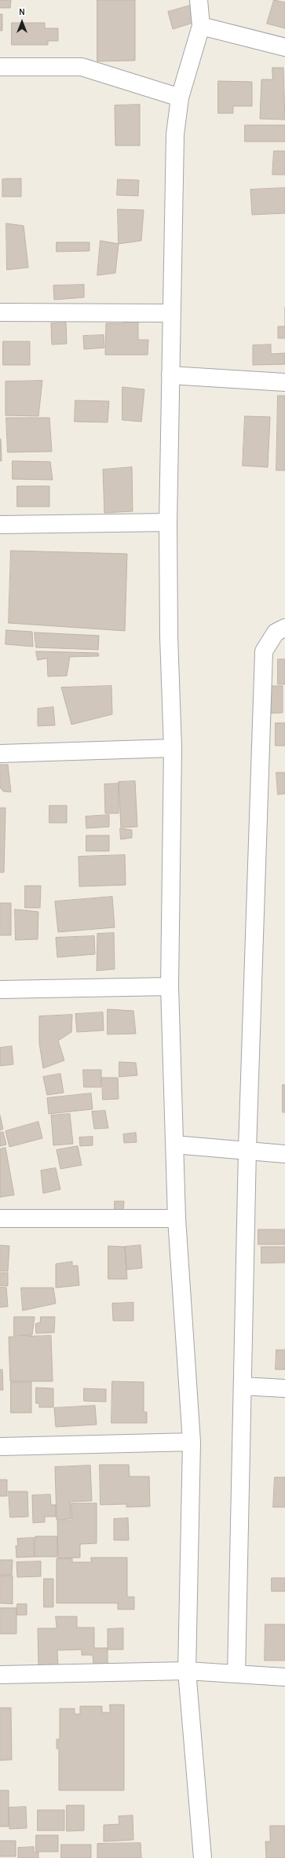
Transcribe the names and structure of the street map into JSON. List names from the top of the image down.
{
  "north": "top"
}
